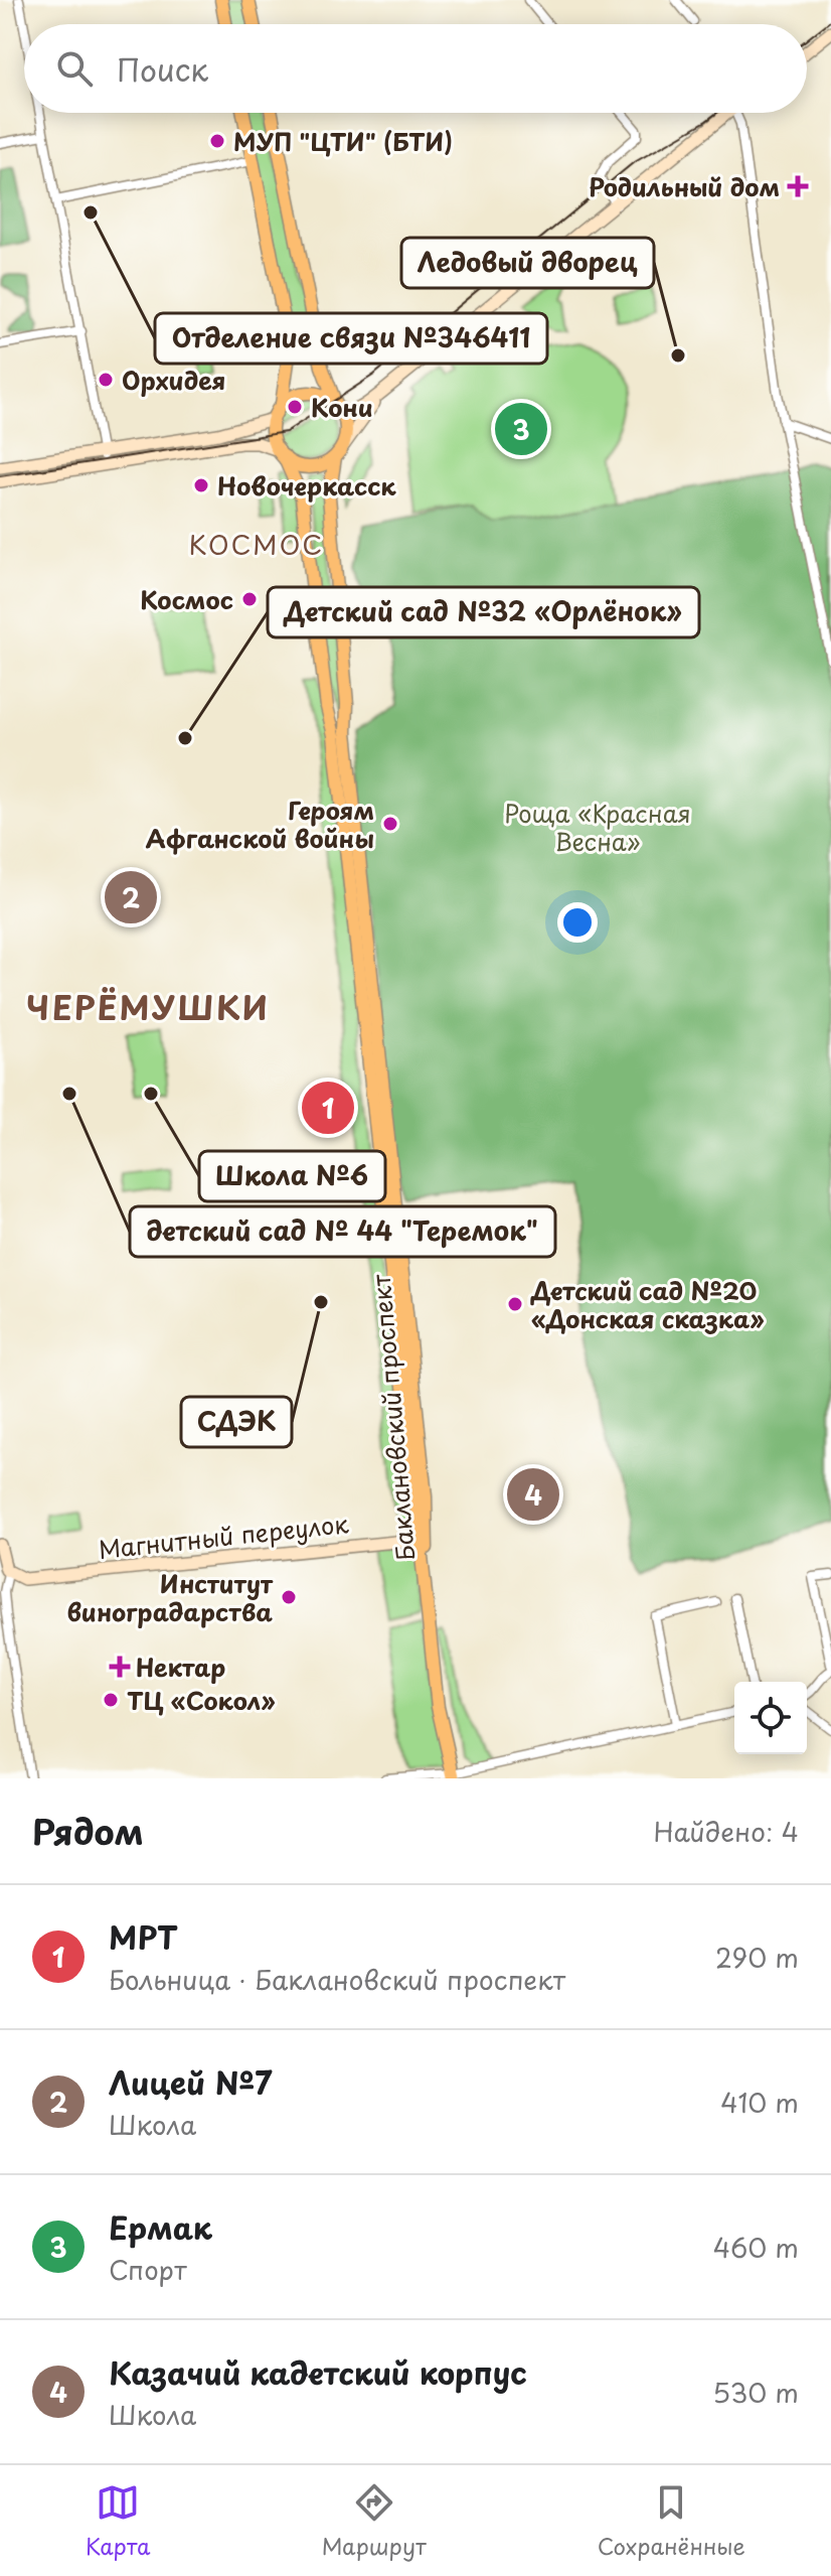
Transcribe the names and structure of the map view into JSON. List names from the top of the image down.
{
  "streets": {
    "main road": ["Баклановский проспект", "Магнитный переулок"]
  },
  "crossings": [
    ["Баклановский проспект", "Магнитный переулок"]
  ],
  "districts": ["КОСМОС", "ЧЕРЁМУШКИ"],
  "parks": ["Роща «Красная Весна»"],
  "places": {
    "other": [
      "МУП \"ЦТИ\" (БТИ)",
      "Отделение связи №346411",
      "Ледовый дворец",
      "Орхидея",
      "Кони",
      "Новочеркасск",
      "Космос",
      "Детский сад №32 «Орлёнок»",
      "Героям Афганской войны",
      "детский сад № 44 \"Теремок\"",
      "Школа №6",
      "СДЭК",
      "Детский сад №20 «Донская сказка»",
      "Институт виноградарства",
      "ТЦ «Сокол»"
    ],
    "health": ["Родильный дом", "Нектар"]
  },
  "page": {
    "search": "Поиск",
    "pins": [
      "3",
      "2",
      "1",
      "4"
    ],
    "heading": ["Рядом", "Найдено: 4"],
    "list": [
      {
        "mark": "1",
        "name": "МРТ",
        "note": "Больница · Баклановский проспект",
        "value": "290 m"
      },
      {
        "mark": "2",
        "name": "Лицей №7",
        "note": "Школа",
        "value": "410 m"
      },
      {
        "mark": "3",
        "name": "Ермак",
        "note": "Спорт",
        "value": "460 m"
      },
      {
        "mark": "4",
        "name": "Казачий кадетский корпус",
        "note": "Школа",
        "value": "530 m"
      }
    ],
    "nav": ["Карта", "Маршрут", "Сохранённые"]
  }
}
